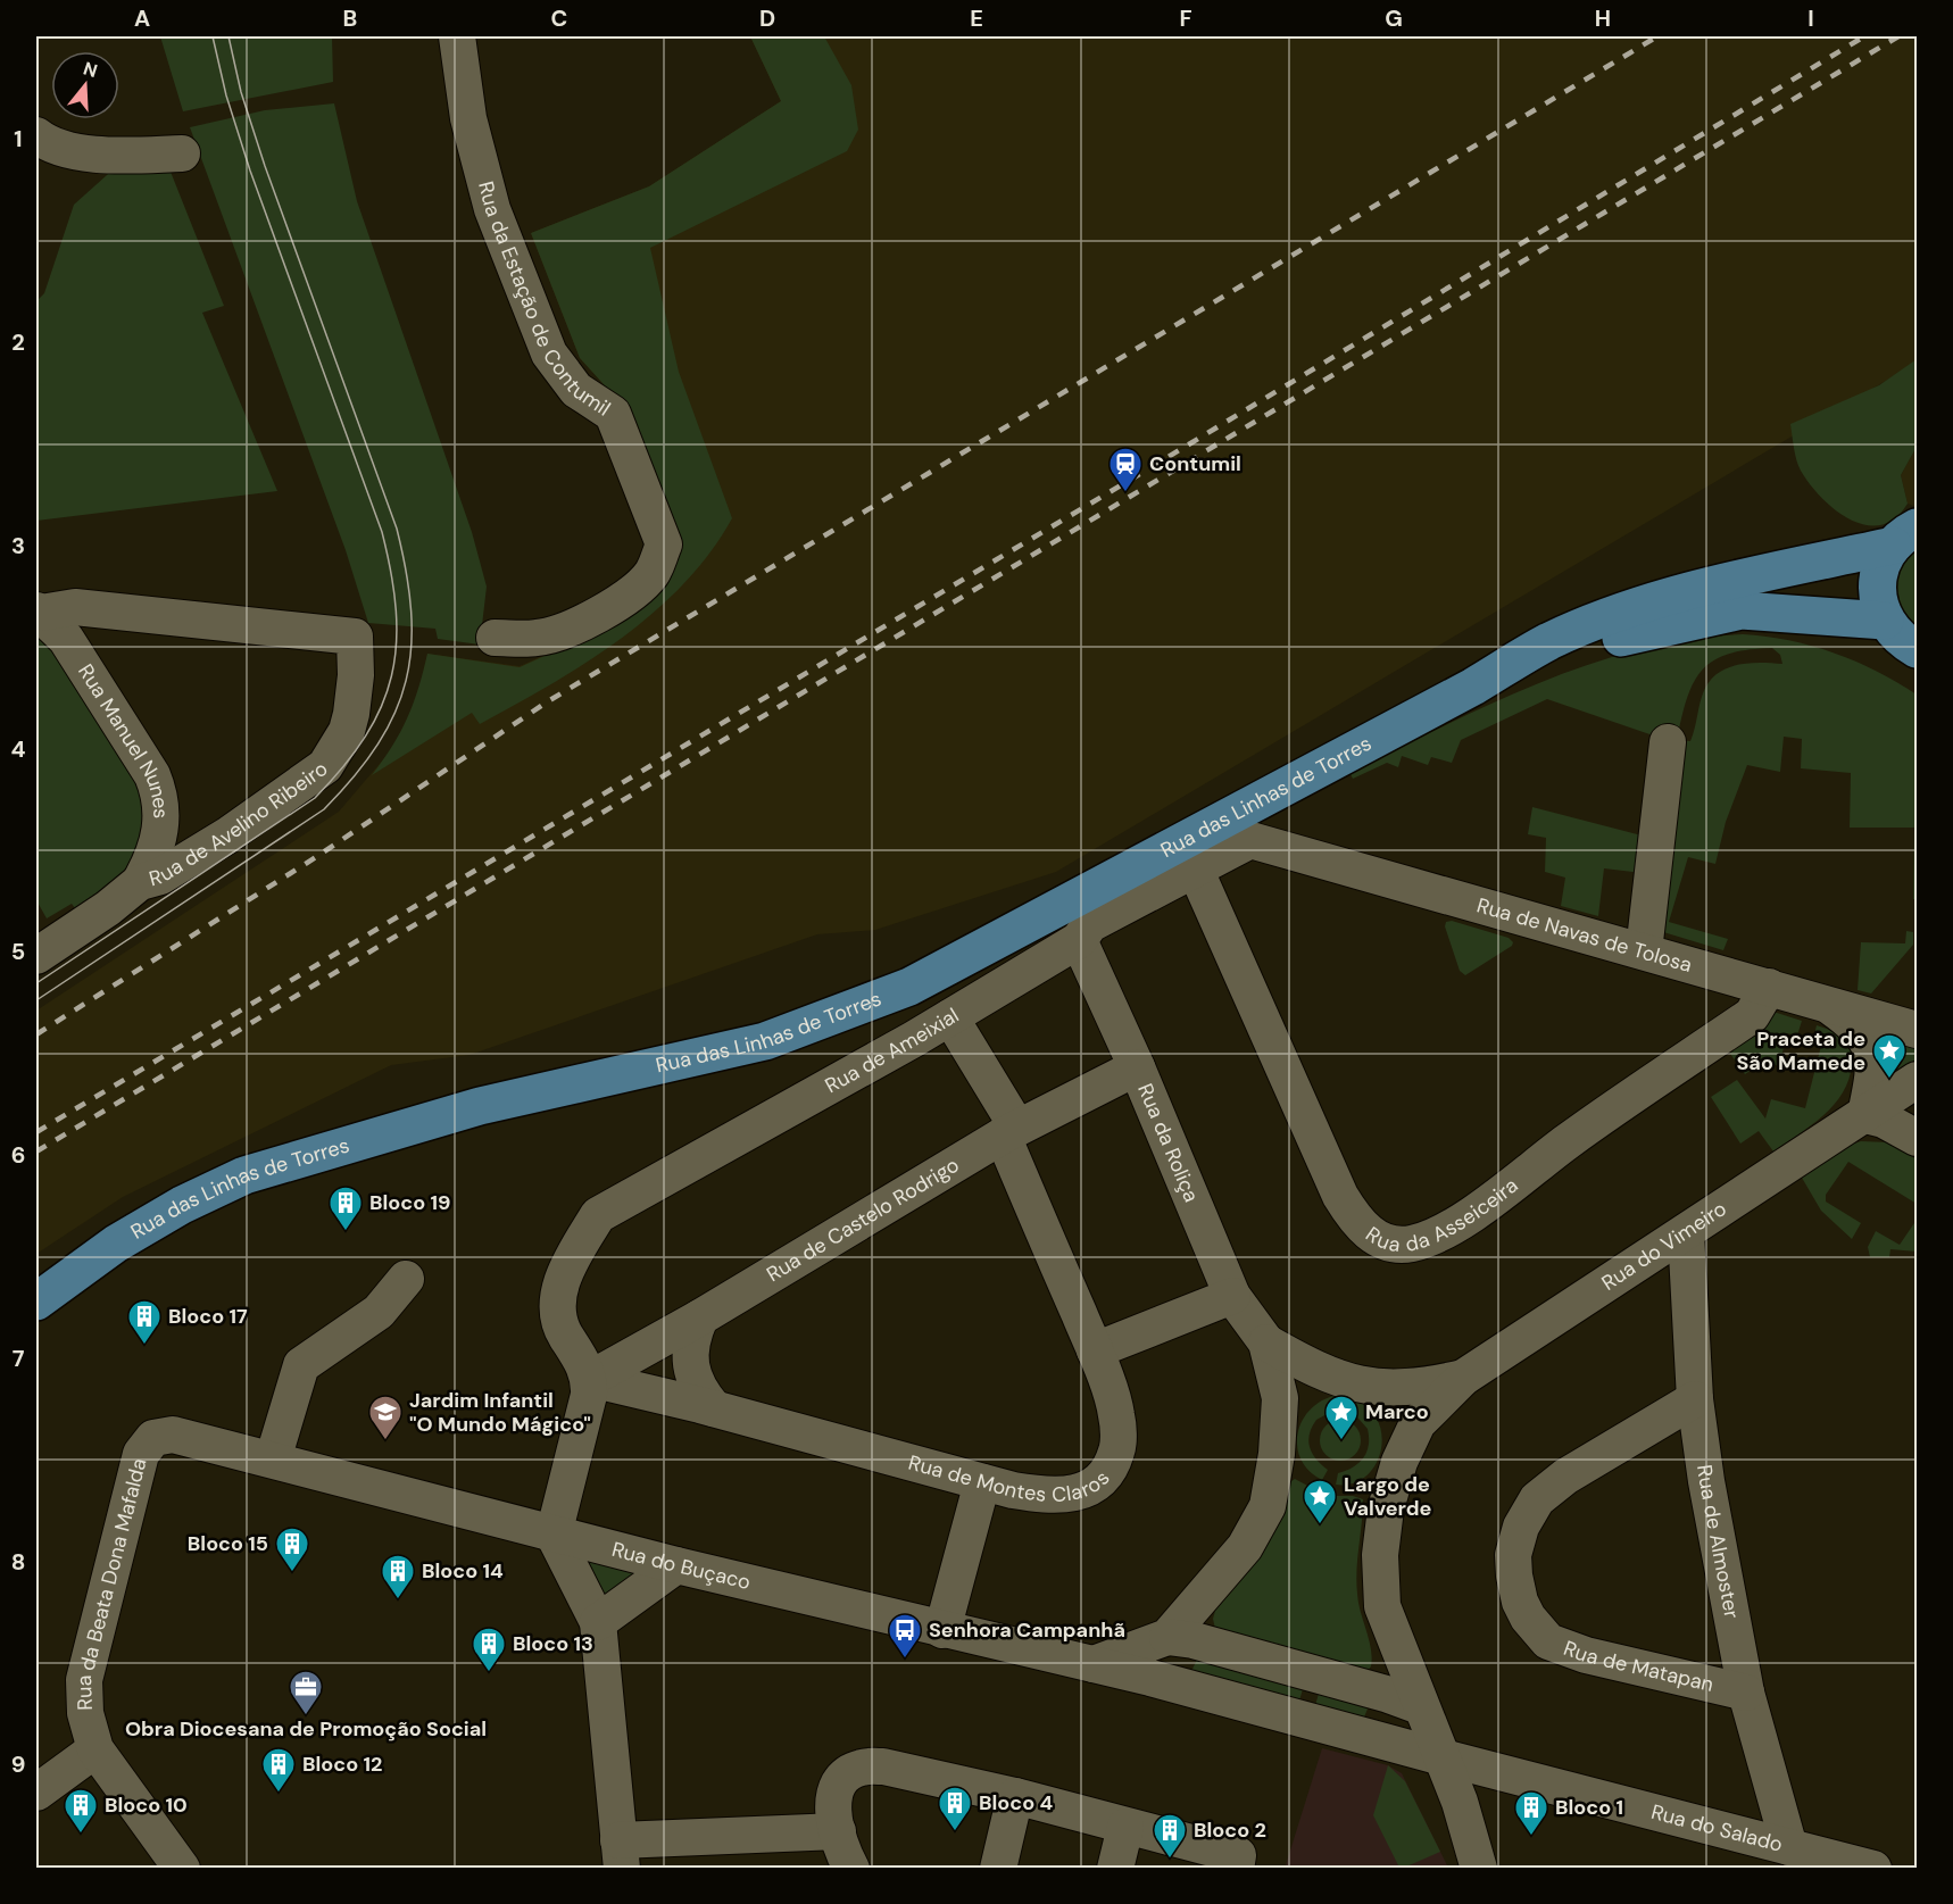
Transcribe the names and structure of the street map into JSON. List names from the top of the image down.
{
  "streets": {
    "main road": ["Rua das Linhas de Torres"],
    "street": [
      "Rua da Estação de Contumil",
      "Rua Manuel Nunes",
      "Rua de Avelino Ribeiro",
      "Rua de Navas de Tolosa",
      "Rua de Ameixial",
      "Rua da Roliça",
      "Rua da Asseiceira",
      "Rua de Castelo Rodrigo",
      "Rua do Vimeiro",
      "Rua de Montes Claros",
      "Rua de Almoster",
      "Rua do Buçaco",
      "Rua da Beata Dona Mafalda",
      "Rua de Matapan",
      "Rua do Salado"
    ]
  },
  "crossings": [
    ["Rua Manuel Nunes", "Rua de Avelino Ribeiro"],
    ["Rua de Navas de Tolosa", "Rua de Ameixial"],
    ["Rua de Navas de Tolosa", "Rua da Asseiceira"],
    ["Rua de Ameixial", "Rua da Roliça"],
    ["Rua de Ameixial", "Rua da Asseiceira"],
    ["Rua de Ameixial", "Rua de Castelo Rodrigo"],
    ["Rua de Ameixial", "Rua de Montes Claros"],
    ["Rua da Roliça", "Rua de Castelo Rodrigo"],
    ["Rua de Castelo Rodrigo", "Rua de Montes Claros"],
    ["Rua do Vimeiro", "Rua de Almoster"],
    ["Rua de Almoster", "Rua de Matapan"],
    ["Rua de Almoster", "Rua do Salado"],
    ["Rua do Buçaco", "Rua da Beata Dona Mafalda"]
  ],
  "places": {
    "station": ["Contumil"],
    "place": ["Praceta de São Mamede", "Marco", "Largo de Valverde"],
    "building": [
      "Bloco 19",
      "Bloco 17",
      "Bloco 15",
      "Bloco 14",
      "Bloco 13",
      "Bloco 12",
      "Bloco 4",
      "Bloco 10",
      "Bloco 1",
      "Bloco 2"
    ],
    "school or university": ["Jardim Infantil \"O Mundo Mágico\""],
    "bus stop": ["Senhora Campanhã"],
    "office": ["Obra Diocesana de Promoção Social"]
  },
  "north": "top",
  "grid": {
    "columns": [
      "A",
      "B",
      "C",
      "D",
      "E",
      "F",
      "G",
      "H",
      "I"
    ],
    "rows": [
      "1",
      "2",
      "3",
      "4",
      "5",
      "6",
      "7",
      "8",
      "9"
    ]
  }
}
